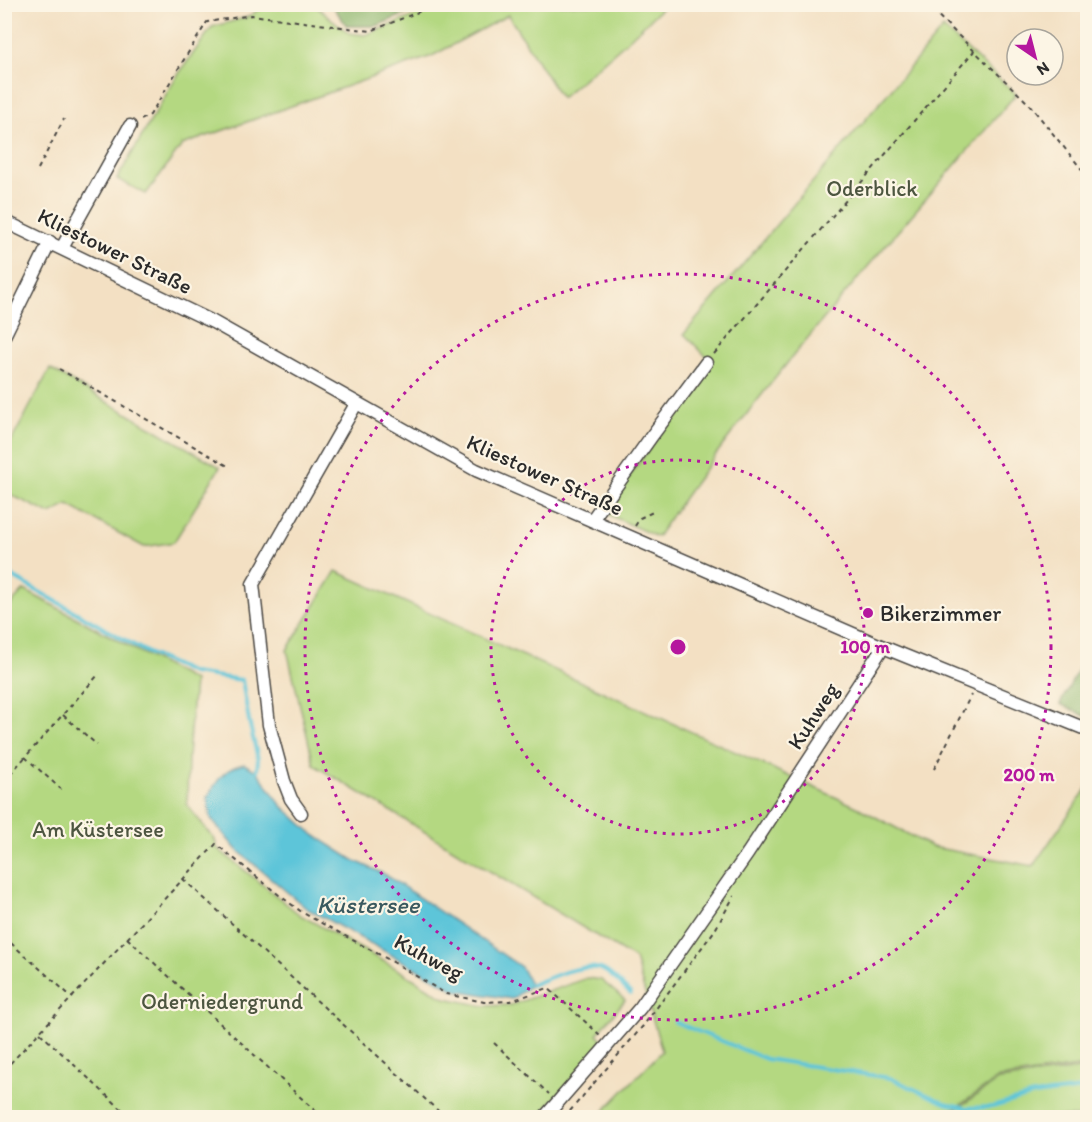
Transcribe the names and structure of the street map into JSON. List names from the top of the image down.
{
  "streets": {
    "street": ["Kliestower Straße", "Kuhweg"]
  },
  "crossings": [
    ["Kliestower Straße", "Kuhweg"]
  ],
  "water": ["Küstersee"],
  "parks": ["Oderblick", "Am Küstersee", "Oderniedergrund"],
  "places": ["Bikerzimmer"],
  "north": "bottom right",
  "rings": ["100 m", "200 m"]
}
